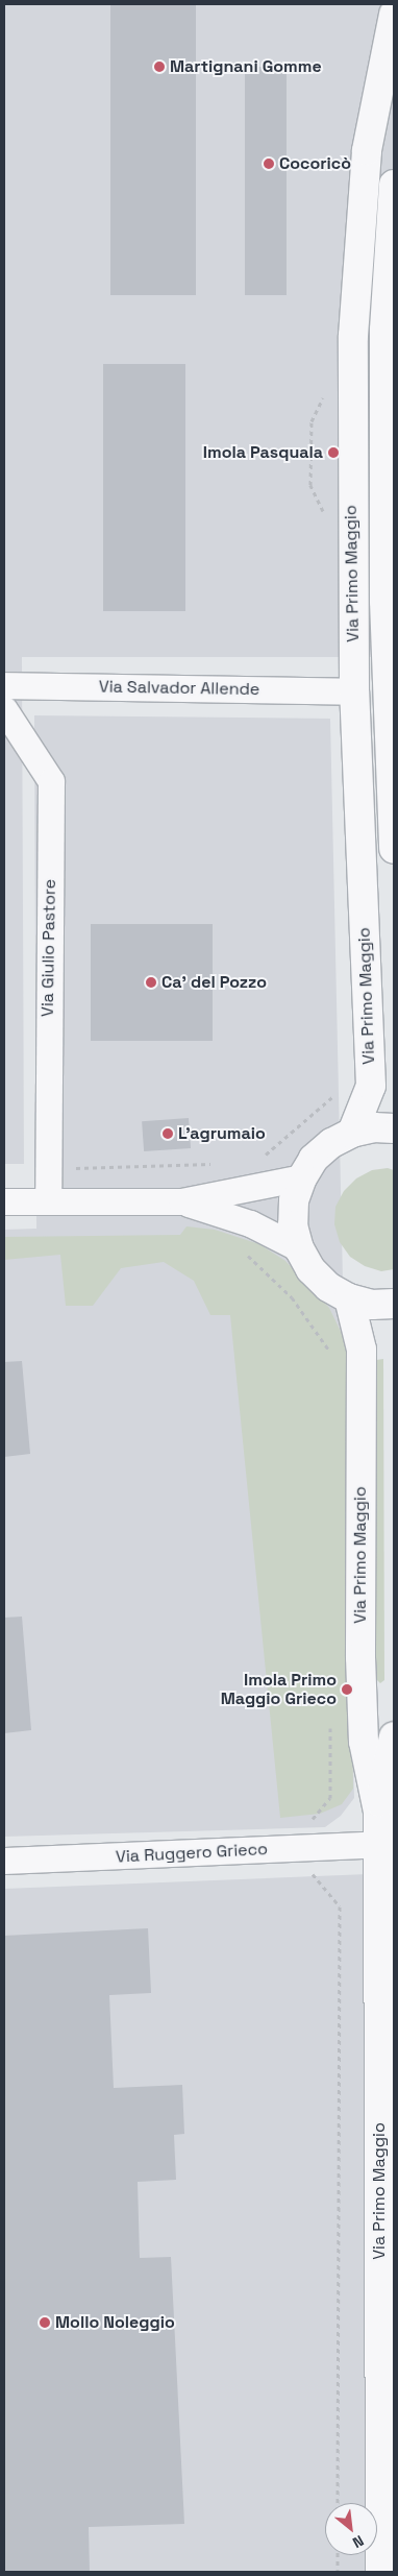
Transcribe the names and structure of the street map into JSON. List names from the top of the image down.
{
  "streets": {
    "street": [
      "Via Primo Maggio",
      "Via Salvador Allende",
      "Via Giulio Pastore",
      "Via Ruggero Grieco"
    ]
  },
  "crossings": [
    ["Via Primo Maggio", "Via Salvador Allende"],
    ["Via Primo Maggio", "Via Ruggero Grieco"]
  ],
  "places": [
    "Martignani Gomme",
    "Cocoricò",
    "Imola Pasquala",
    "Ca' del Pozzo",
    "L'agrumaio",
    "Imola Primo Maggio Grieco",
    "Mollo Noleggio"
  ],
  "north": "bottom right"
}
